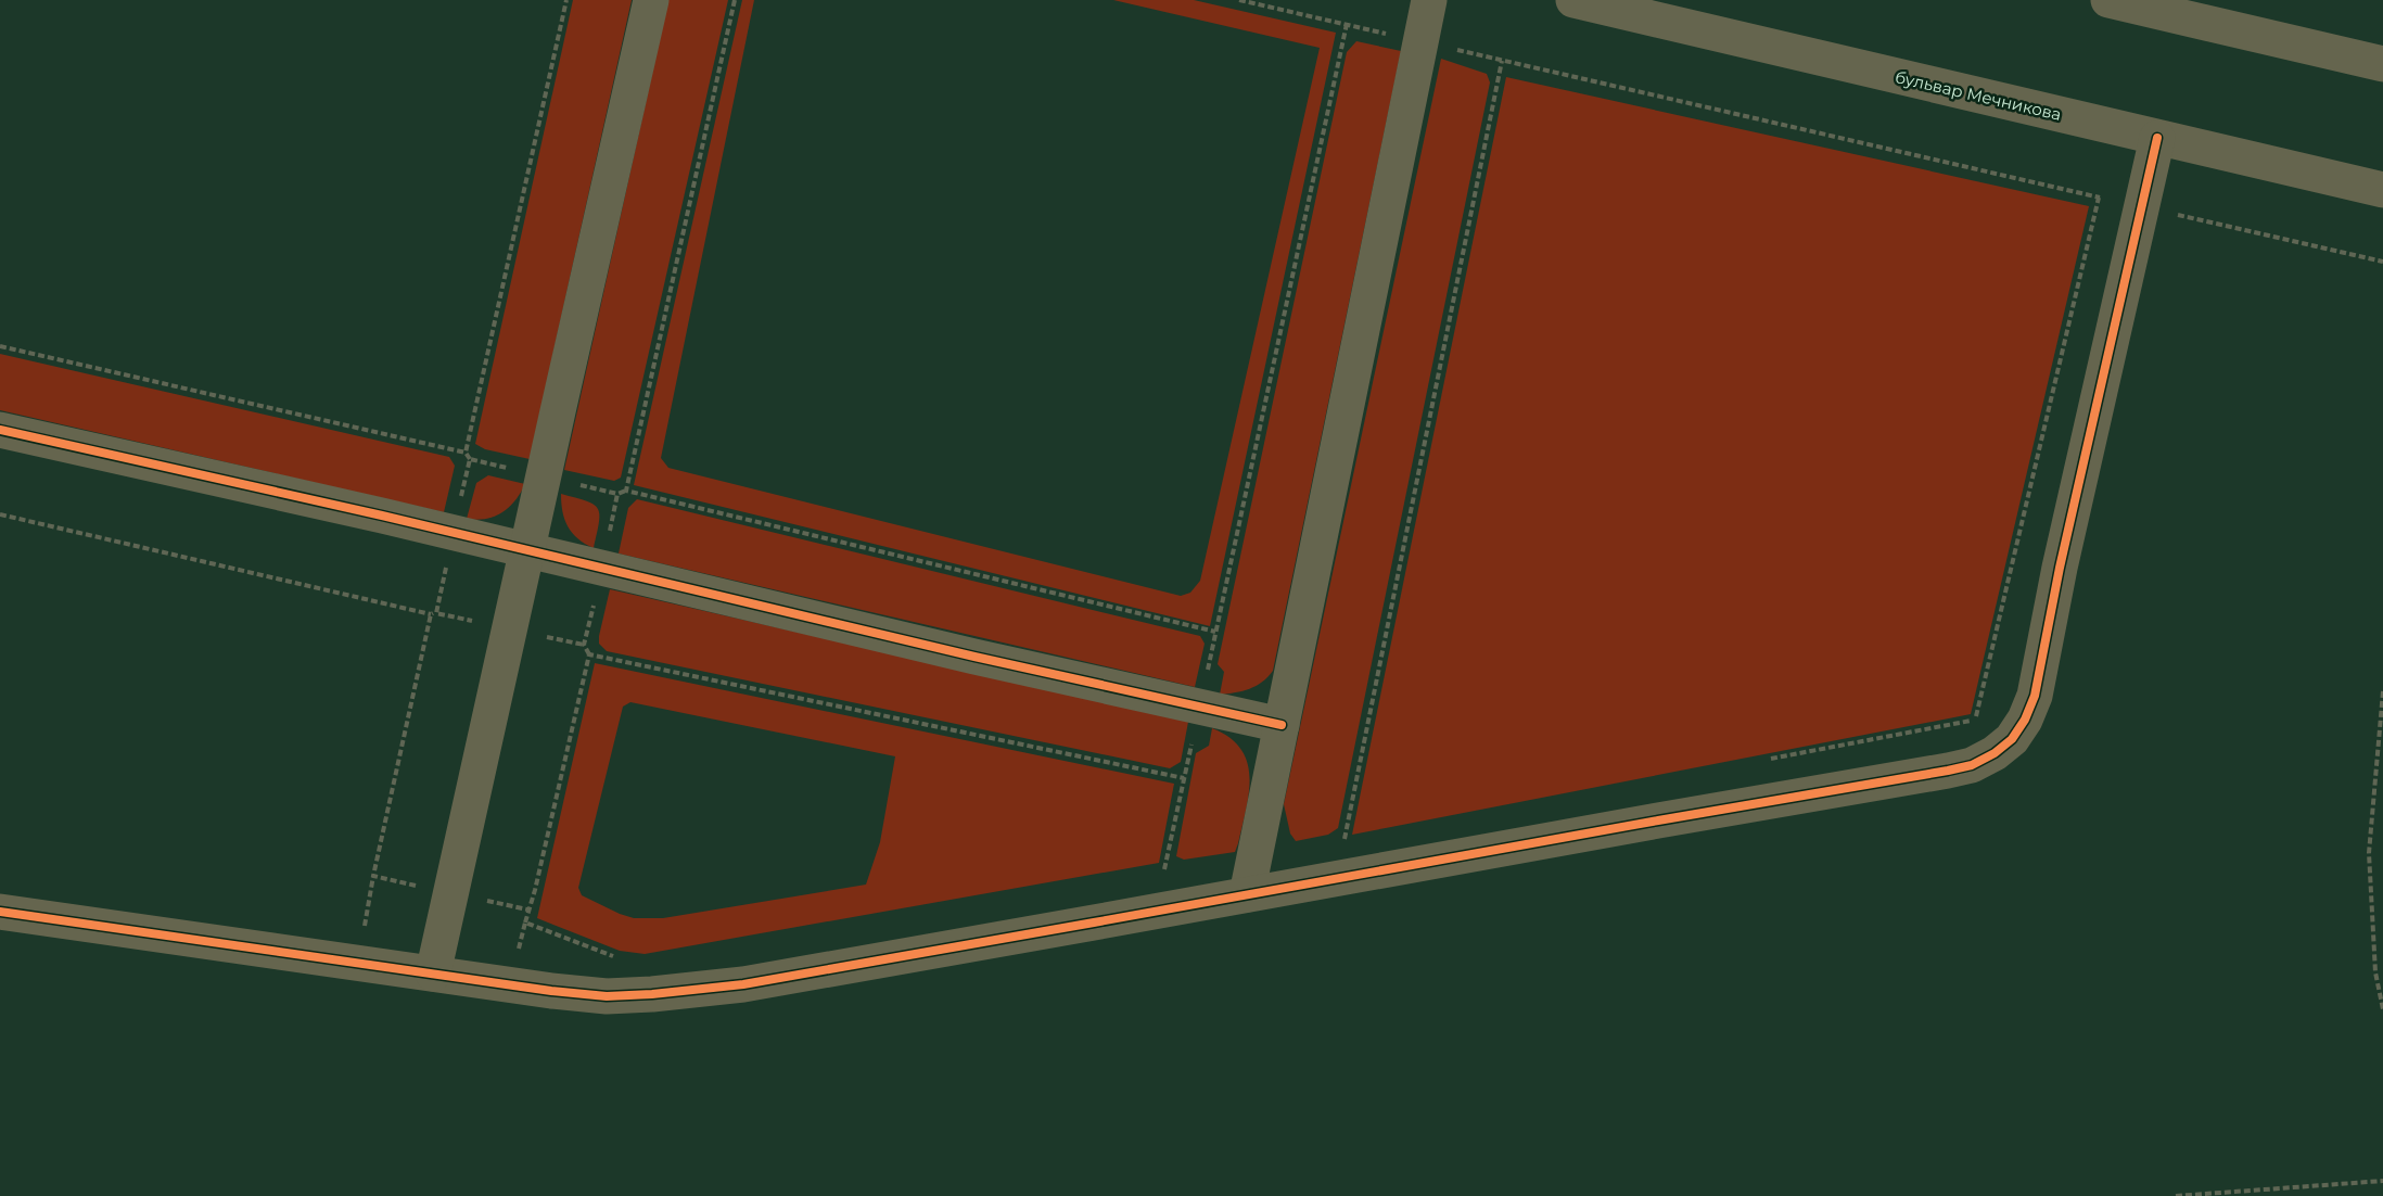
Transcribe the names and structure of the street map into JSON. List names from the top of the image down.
{
  "streets": {
    "street": ["бульвар Мечникова"]
  }
}
